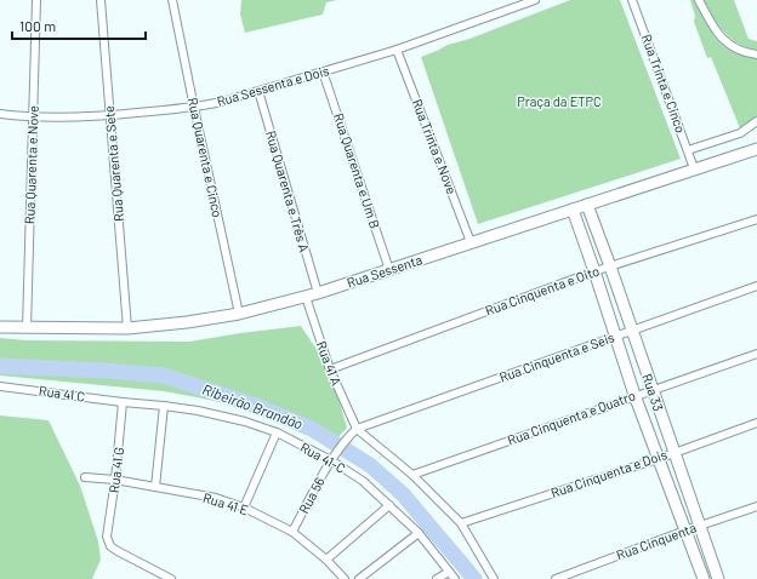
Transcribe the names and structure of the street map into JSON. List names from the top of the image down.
{
  "streets": {
    "street": [
      "Rua Trinta e Cinco",
      "Rua Sessenta e Dois",
      "Rua Trinta e Nove",
      "Rua Quarenta e Cinco",
      "Rua Quarenta e Sete",
      "Rua Quarenta e Nove",
      "Rua Quarenta e Um B",
      "Rua Quarenta e Três A",
      "Rua Sessenta",
      "Rua Cinquenta e Oito",
      "Rua Cinquenta e Seis",
      "Rua 41 A",
      "Rua 33",
      "Rua 41 C",
      "Rua Cinquenta e Quatro",
      "Rua 41-C",
      "Rua 41 G",
      "Rua Cinquenta e Dois",
      "Rua 56",
      "Rua 41 E",
      "Rua Cinquenta"
    ]
  },
  "crossings": [
    ["Rua Trinta e Cinco", "Rua Sessenta"],
    ["Rua Sessenta e Dois", "Rua Trinta e Nove"],
    ["Rua Sessenta e Dois", "Rua Quarenta e Cinco"],
    ["Rua Sessenta e Dois", "Rua Quarenta e Sete"],
    ["Rua Sessenta e Dois", "Rua Quarenta e Nove"],
    ["Rua Sessenta e Dois", "Rua Quarenta e Um B"],
    ["Rua Sessenta e Dois", "Rua Quarenta e Três A"],
    ["Rua Trinta e Nove", "Rua Sessenta"],
    ["Rua Quarenta e Cinco", "Rua Sessenta"],
    ["Rua Quarenta e Sete", "Rua Sessenta"],
    ["Rua Quarenta e Nove", "Rua Sessenta"],
    ["Rua Quarenta e Um B", "Rua Sessenta"],
    ["Rua Quarenta e Três A", "Rua Sessenta"],
    ["Rua Sessenta", "Rua 41 A"],
    ["Rua Sessenta", "Rua 33"],
    ["Rua Cinquenta e Oito", "Rua 41 A"],
    ["Rua Cinquenta e Oito", "Rua 33"],
    ["Rua Cinquenta e Seis", "Rua 41 A"],
    ["Rua Cinquenta e Seis", "Rua 33"],
    ["Rua Cinquenta e Seis", "Rua 56"],
    ["Rua 41 A", "Rua 56"],
    ["Rua 33", "Rua Cinquenta e Quatro"],
    ["Rua 33", "Rua Cinquenta e Dois"],
    ["Rua 33", "Rua Cinquenta"],
    ["Rua 41 C", "Rua 41-C"],
    ["Rua 41 C", "Rua 41 G"],
    ["Rua 41-C", "Rua 41 G"],
    ["Rua 41-C", "Rua 56"],
    ["Rua 41 G", "Rua 41 E"],
    ["Rua 56", "Rua 41 E"]
  ],
  "water": ["Ribeirão Brandão"],
  "parks": ["Praça da ETPC"],
  "scale_bar": "100 m"
}
